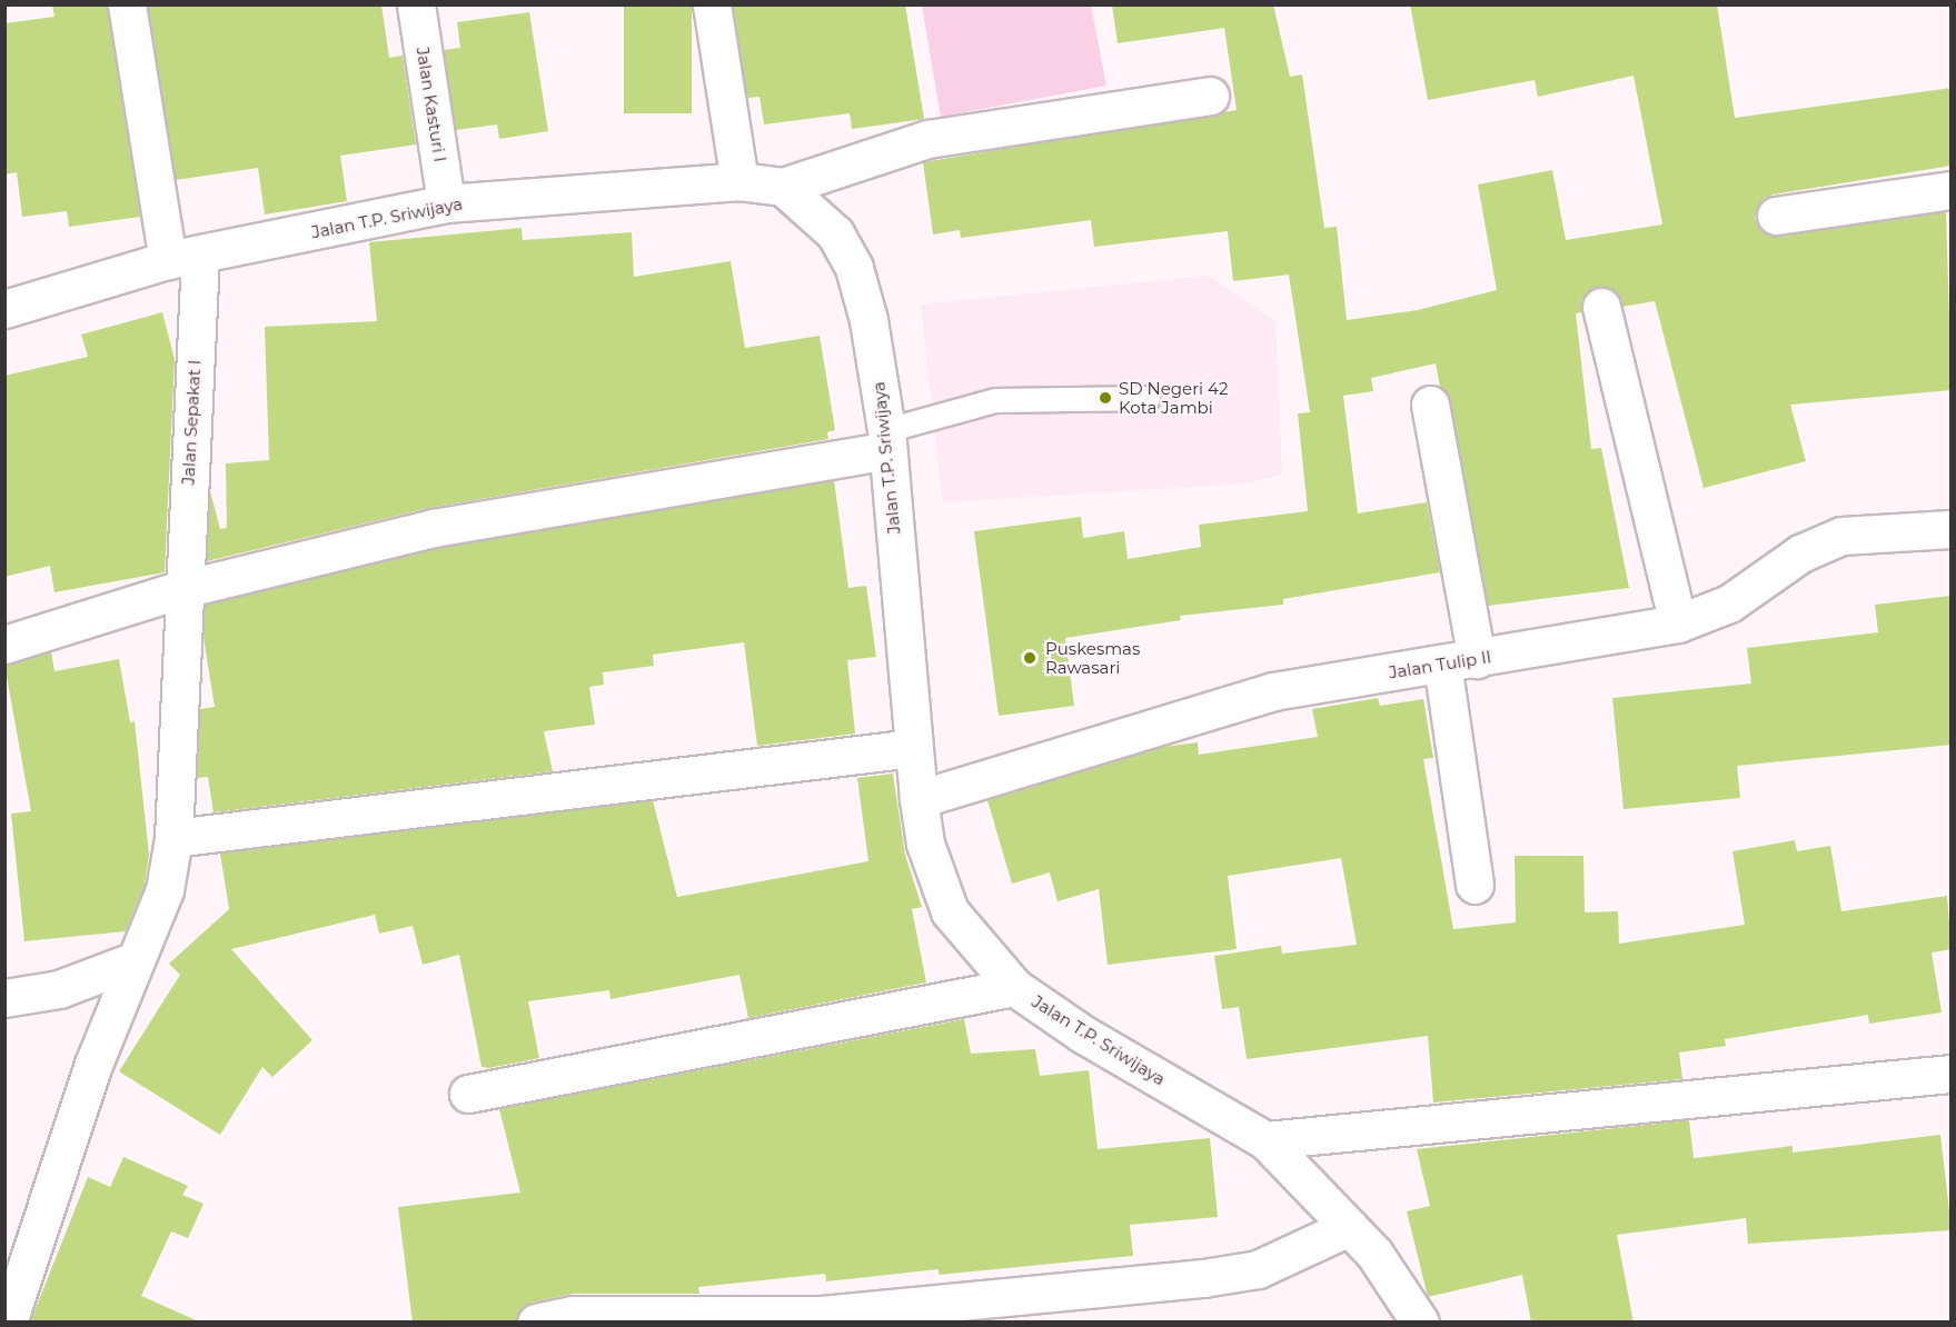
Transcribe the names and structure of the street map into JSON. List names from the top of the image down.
{
  "streets": {
    "street": [
      "Jalan Kasturi I",
      "Jalan T.P. Sriwijaya",
      "Jalan Sepakat I",
      "Jalan Tulip II"
    ]
  },
  "crossings": [
    ["Jalan Kasturi I", "Jalan T.P. Sriwijaya"],
    ["Jalan T.P. Sriwijaya", "Jalan Sepakat I"],
    ["Jalan T.P. Sriwijaya", "Jalan Tulip II"]
  ],
  "places": ["SD Negeri 42 Kota Jambi", "Puskesmas Rawasari"]
}
